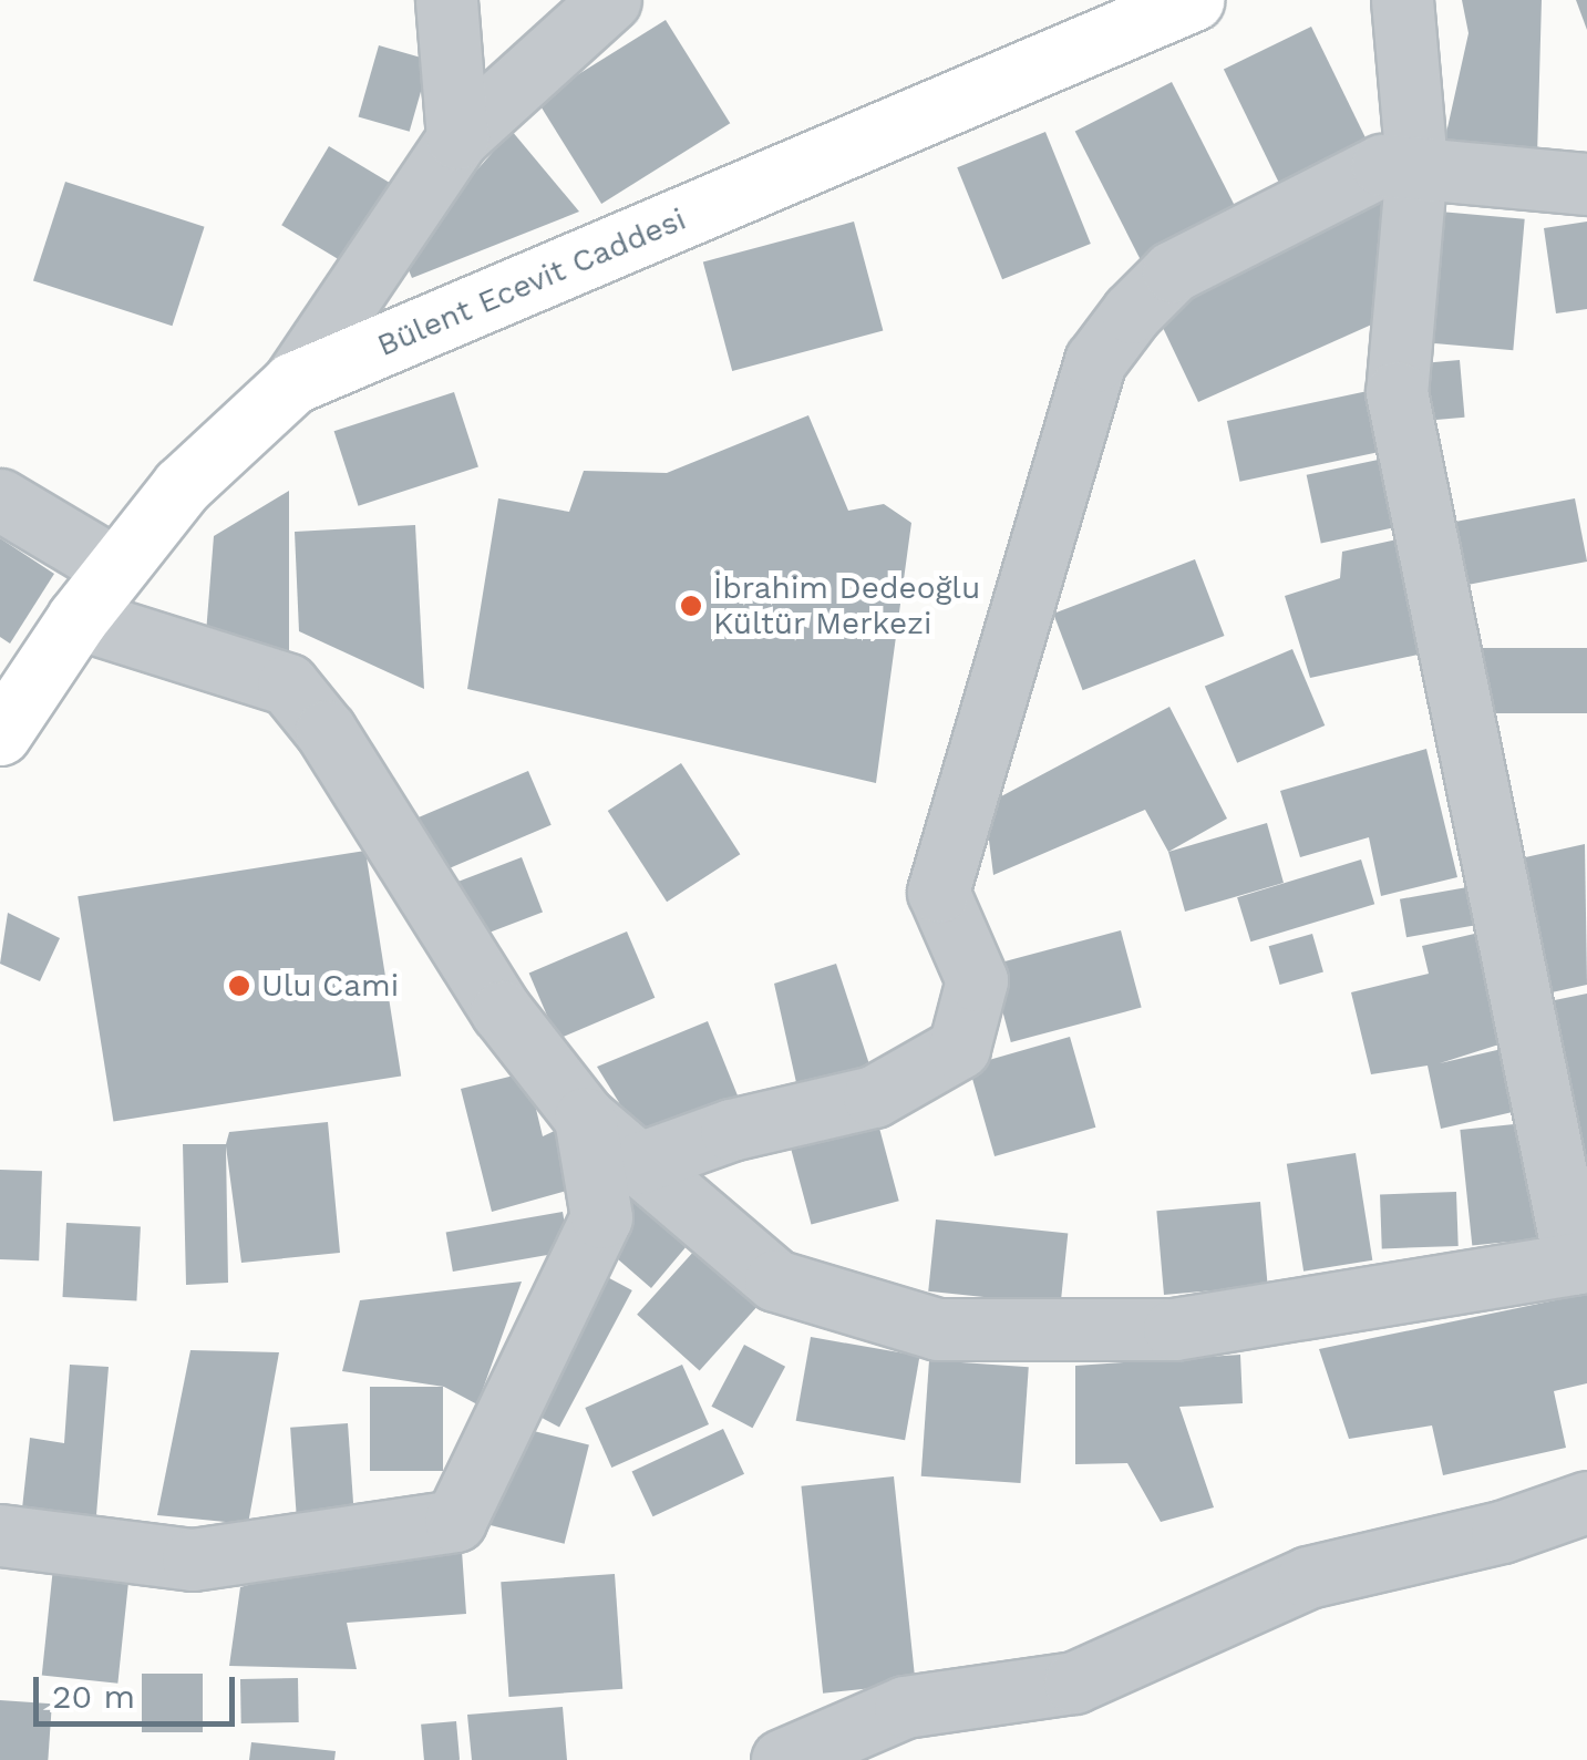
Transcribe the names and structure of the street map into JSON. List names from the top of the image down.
{
  "streets": {
    "main road": ["Bülent Ecevit Caddesi"]
  },
  "places": ["İbrahim Dedeoğlu Kültür Merkezi", "Ulu Cami"],
  "scale_bar": "20 m"
}
